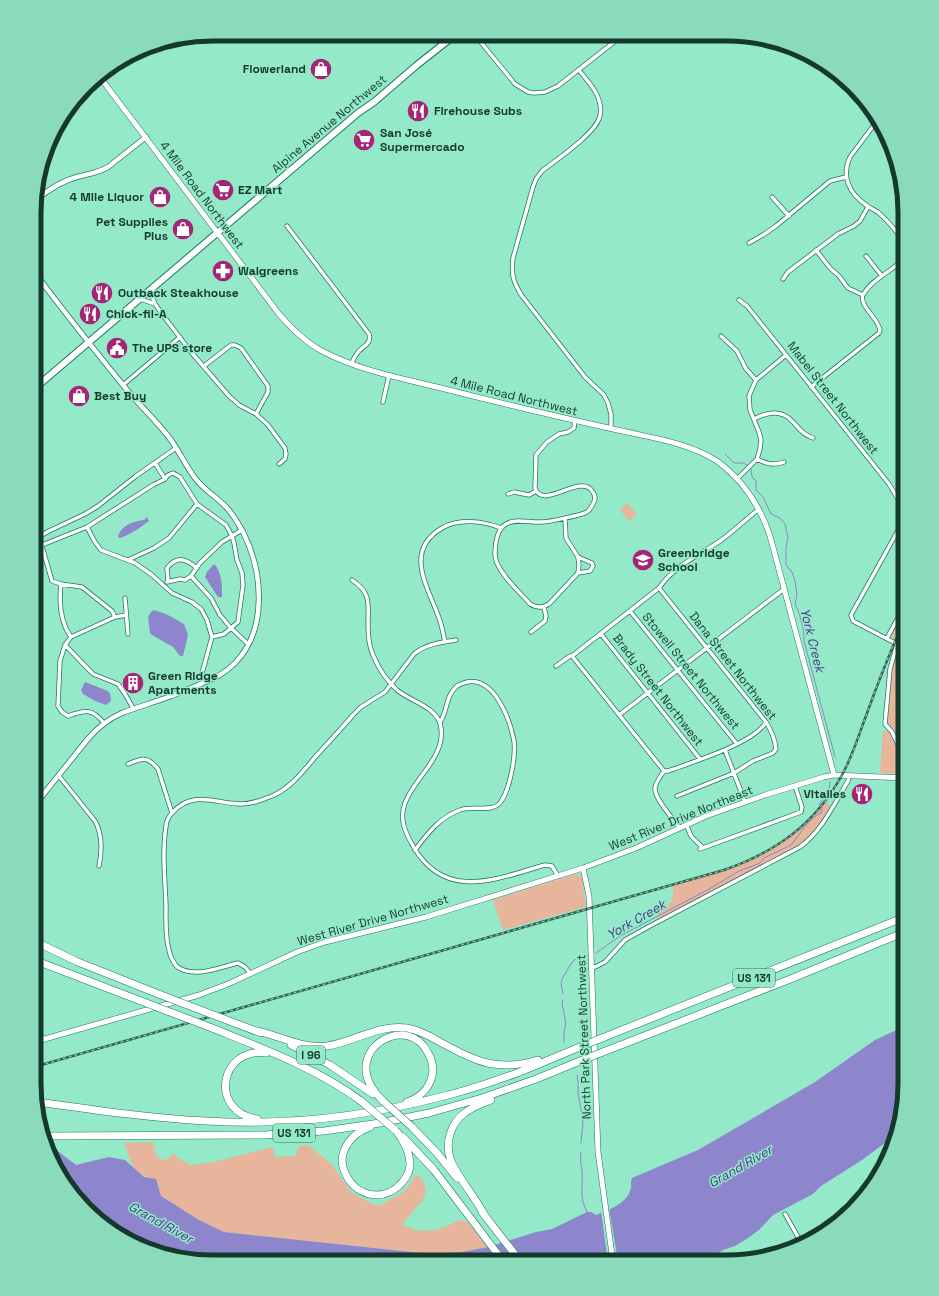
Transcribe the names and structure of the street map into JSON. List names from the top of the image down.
{
  "streets": {
    "highway": ["Alpine Avenue Northwest", "US 131", "I 96"],
    "main road": [
      "4 Mile Road Northwest",
      "West River Drive Northeast",
      "West River Drive Northwest",
      "North Park Street Northwest"
    ],
    "street": [
      "Mabel Street Northwest",
      "Dana Street Northwest",
      "Stowell Street Northwest",
      "Brady Street Northwest"
    ]
  },
  "crossings": [
    ["Alpine Avenue Northwest", "4 Mile Road Northwest"],
    ["4 Mile Road Northwest", "West River Drive Northeast"],
    ["West River Drive Northeast", "West River Drive Northwest"],
    ["West River Drive Northeast", "North Park Street Northwest"],
    ["West River Drive Northwest", "North Park Street Northwest"]
  ],
  "water": ["York Creek", "Grand River"],
  "places": {
    "shop": [
      "Flowerland",
      "4 Mile Liquor",
      "Pet Supplies Plus",
      "Best Buy"
    ],
    "restaurant": [
      "Firehouse Subs",
      "Outback Steakhouse",
      "Chick-fil-A",
      "Vitalies"
    ],
    "supermarket": ["San José Supermercado", "EZ Mart"],
    "pharmacy": ["Walgreens"],
    "public building": ["The UPS store"],
    "school or university": ["Greenbridge School"],
    "building": ["Green Ridge Apartments"]
  }
}
